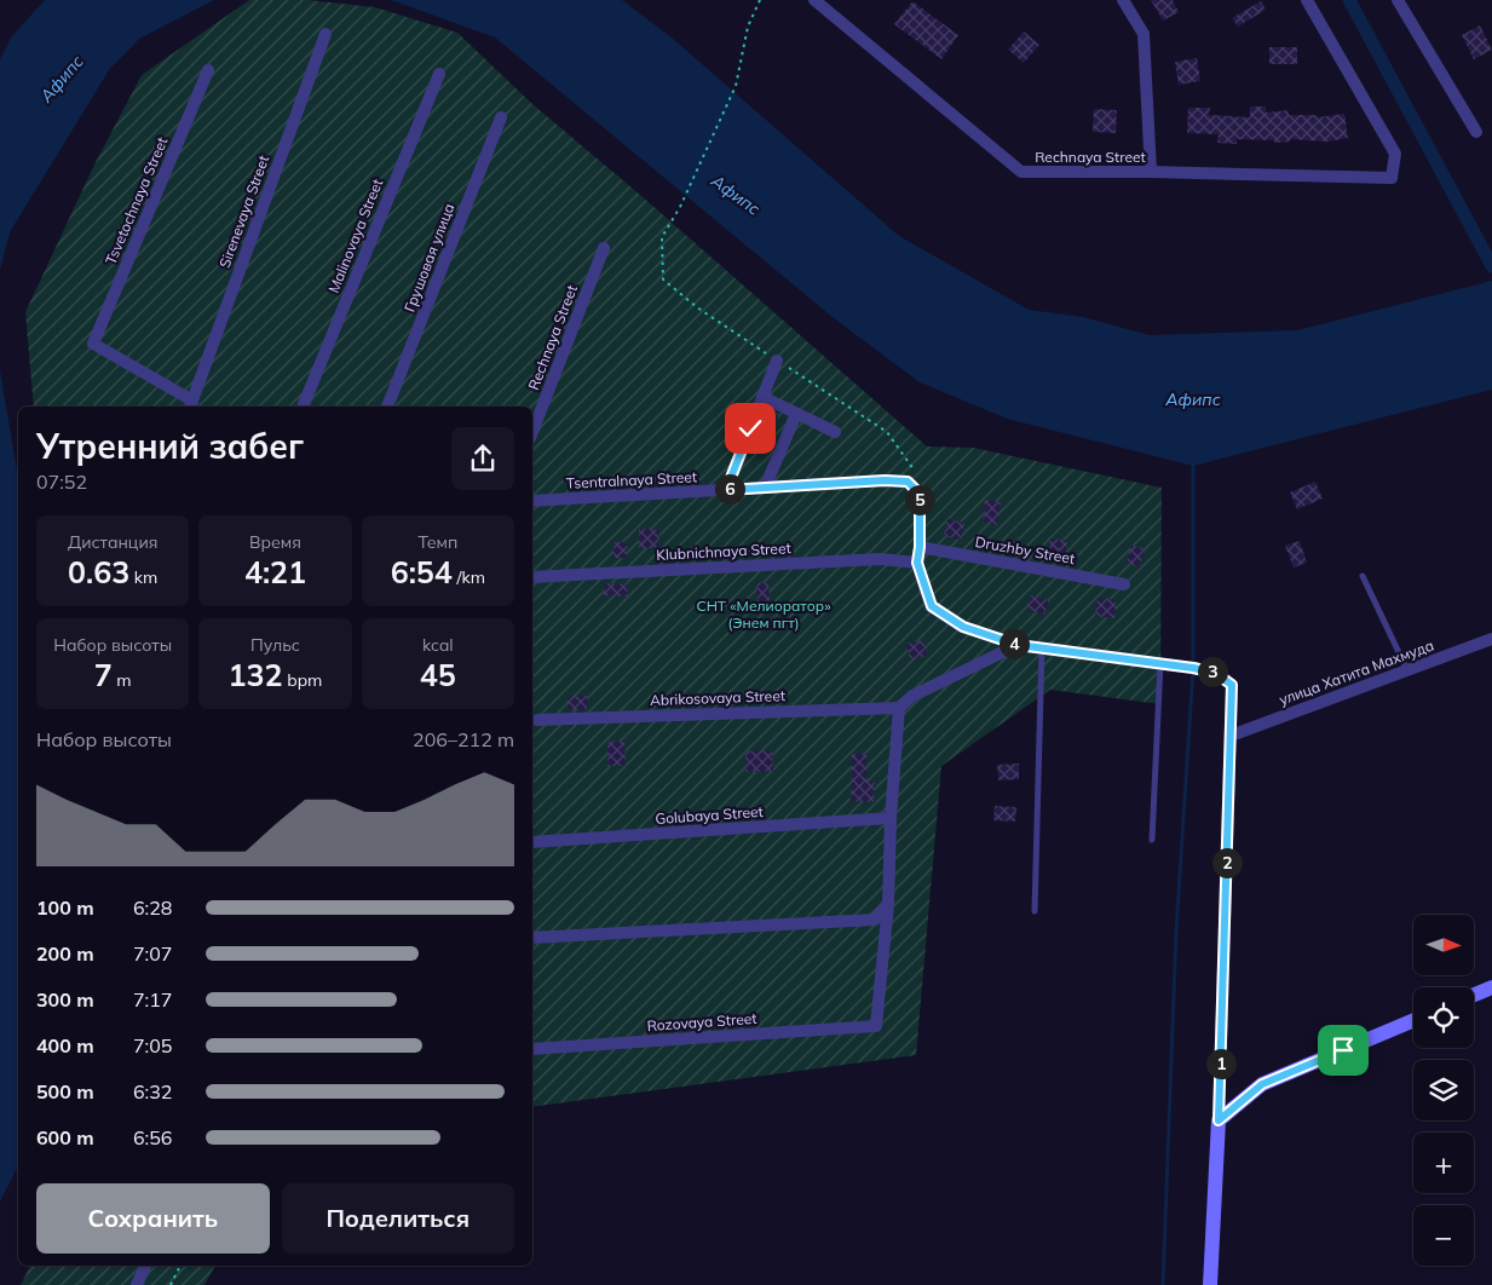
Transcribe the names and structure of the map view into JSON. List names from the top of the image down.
{
  "streets": {
    "street": [
      "Rechnaya Street",
      "Tsvetochnaya Street",
      "Sirenevaya Street",
      "Malinovaya Street",
      "Грушовая улица",
      "Tsentralnaya Street",
      "Druzhby Street",
      "Klubnichnaya Street",
      "улица Хатита Махмуда",
      "Abrikosovaya Street",
      "Golubaya Street",
      "Rozovaya Street"
    ]
  },
  "crossings": [
    ["Tsvetochnaya Street", "Sirenevaya Street"],
    ["Tsentralnaya Street", "Druzhby Street"],
    ["Tsentralnaya Street", "Klubnichnaya Street"],
    ["Tsentralnaya Street", "улица Хатита Махмуда"]
  ],
  "water": ["Афипс"],
  "parks": ["СНТ «Мелиоратор» (Энем пгт)"],
  "north": "right",
  "page": {
    "heading": ["Утренний забег", "07:52"],
    "pins": [
      "6",
      "5",
      "4",
      "3",
      "2",
      "1"
    ],
    "stats": [
      ["Дистанция", "0.63 km"],
      ["Время", "4:21"],
      ["Темп", "6:54 /km"],
      ["Набор высоты", "7 m"],
      ["Пульс", "132 bpm"],
      ["kcal", "45"]
    ],
    "chart": ["Набор высоты", "206–212 m"],
    "list": [
      {
        "name": "100 m",
        "note": "6:28"
      },
      {
        "name": "200 m",
        "note": "7:07"
      },
      {
        "name": "300 m",
        "note": "7:17"
      },
      {
        "name": "400 m",
        "note": "7:05"
      },
      {
        "name": "500 m",
        "note": "6:32"
      },
      {
        "name": "600 m",
        "note": "6:56"
      }
    ],
    "map_buttons": ["+", "−"],
    "buttons": ["Сохранить", "Поделиться"]
  }
}
